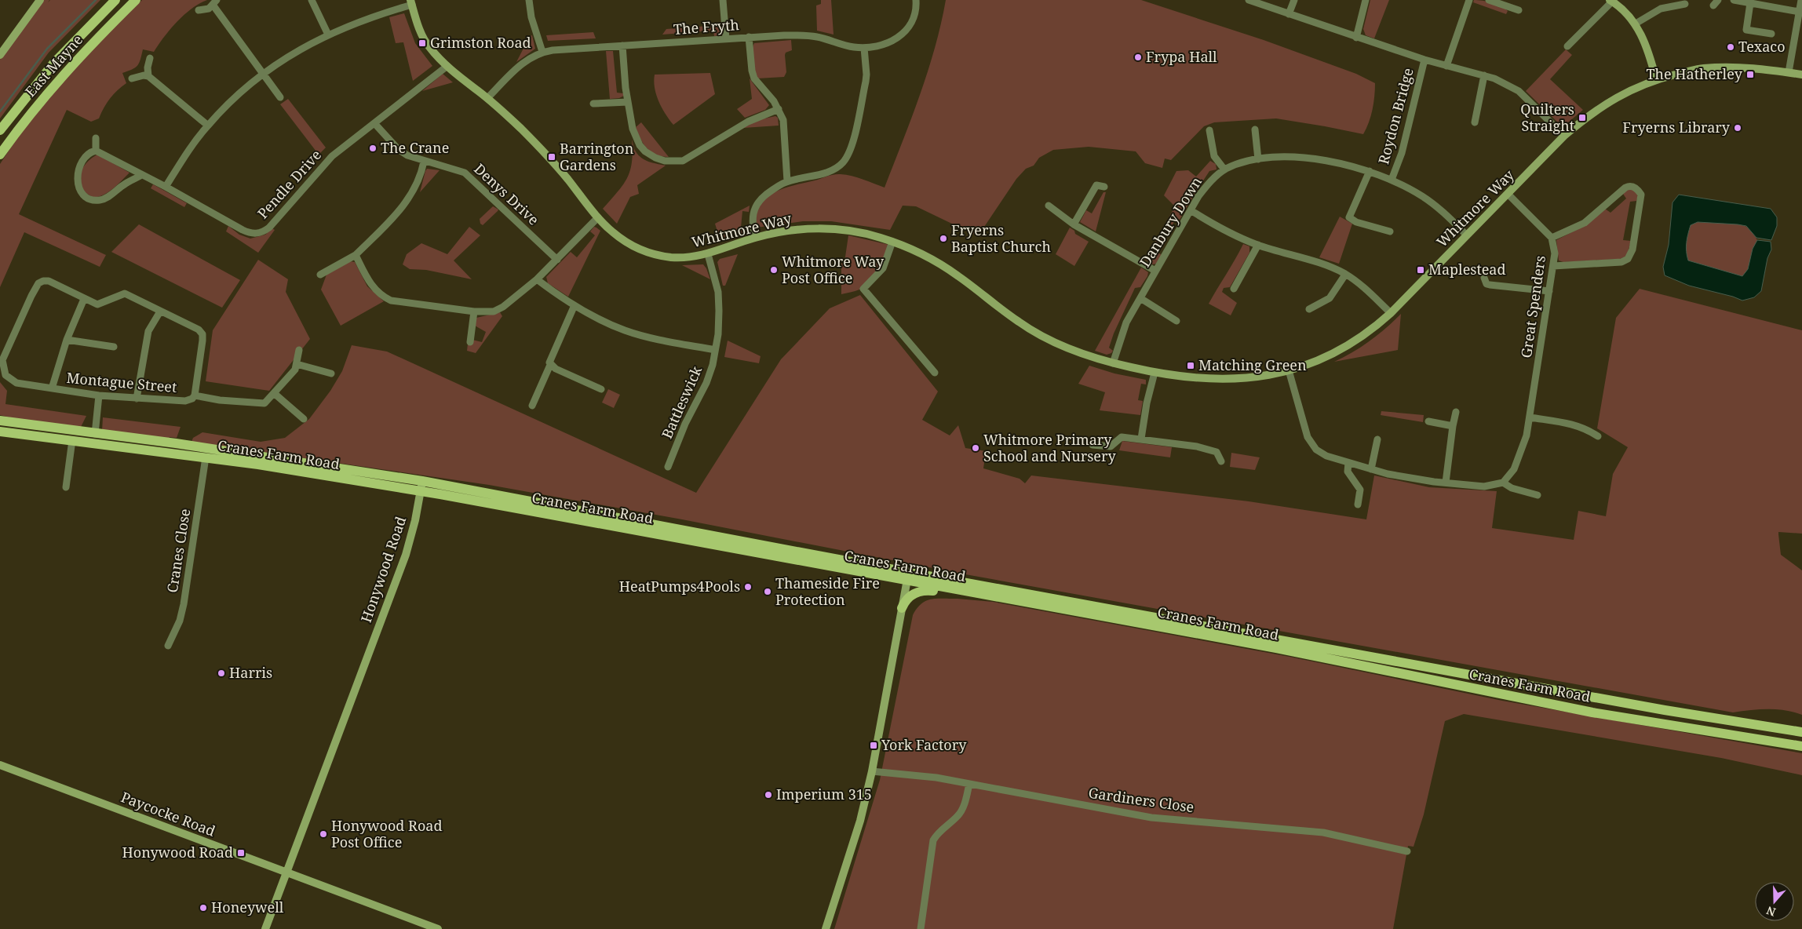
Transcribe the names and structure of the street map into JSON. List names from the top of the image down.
{
  "streets": {
    "main road": ["East Mayne", "Cranes Farm Road"],
    "street": [
      "The Fryth",
      "Roydon Bridge",
      "Pendle Drive",
      "Denys Drive",
      "Whitmore Way",
      "Danbury Down",
      "Great Spenders",
      "Montague Street",
      "Battleswick",
      "Cranes Close",
      "Honywood Road",
      "Gardiners Close",
      "Paycocke Road"
    ]
  },
  "crossings": [
    ["The Fryth", "Whitmore Way"],
    ["Roydon Bridge", "Danbury Down"],
    ["Pendle Drive", "Denys Drive"],
    ["Pendle Drive", "Whitmore Way"],
    ["Whitmore Way", "Danbury Down"],
    ["Whitmore Way", "Great Spenders"],
    ["Whitmore Way", "Battleswick"],
    ["Cranes Farm Road", "Cranes Close"],
    ["Cranes Farm Road", "Honywood Road"],
    ["Honywood Road", "Paycocke Road"]
  ],
  "places": {
    "transit": [
      "Grimston Road",
      "The Hatherley",
      "Quilters Straight",
      "Barrington Gardens",
      "Maplestead",
      "Matching Green",
      "York Factory",
      "Honywood Road"
    ],
    "other": [
      "Texaco",
      "Frypa Hall",
      "Fryerns Library",
      "The Crane",
      "Fryerns Baptist Church",
      "Whitmore Way Post Office",
      "Whitmore Primary School and Nursery",
      "HeatPumps4Pools",
      "Thameside Fire Protection",
      "Harris",
      "Imperium 315",
      "Honywood Road Post Office",
      "Honeywell"
    ]
  },
  "north": "bottom"
}
